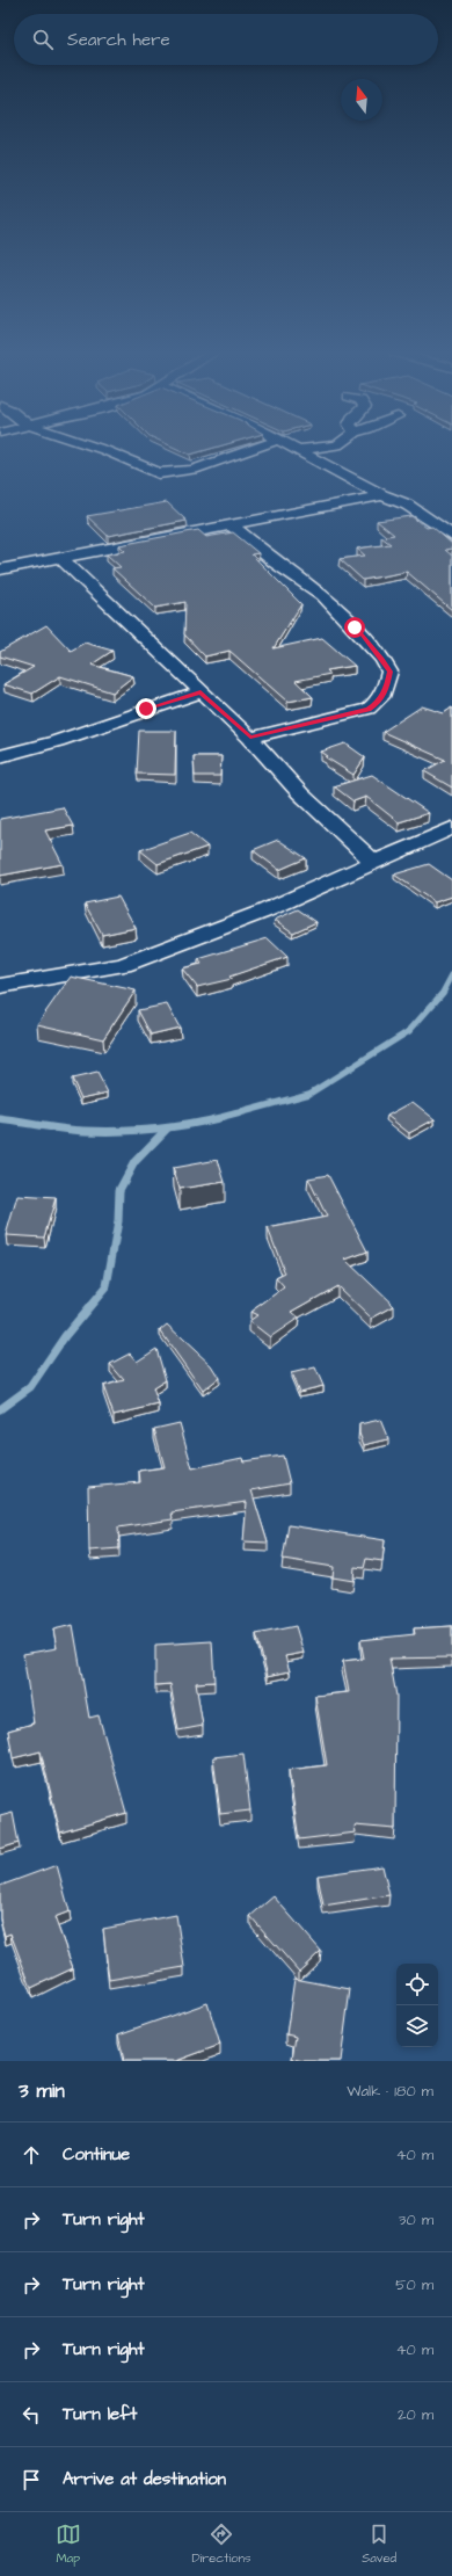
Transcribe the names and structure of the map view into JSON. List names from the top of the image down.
{
  "north": "top",
  "page": {
    "search": "Search here",
    "heading": ["3 min", "Walk · 180 m"],
    "list": [
      ["Continue", "40 m"],
      ["Turn right", "30 m"],
      ["Turn right", "50 m"],
      ["Turn right", "40 m"],
      ["Turn left", "20 m"],
      "Arrive at destination"
    ],
    "nav": ["Map", "Directions", "Saved"]
  }
}
